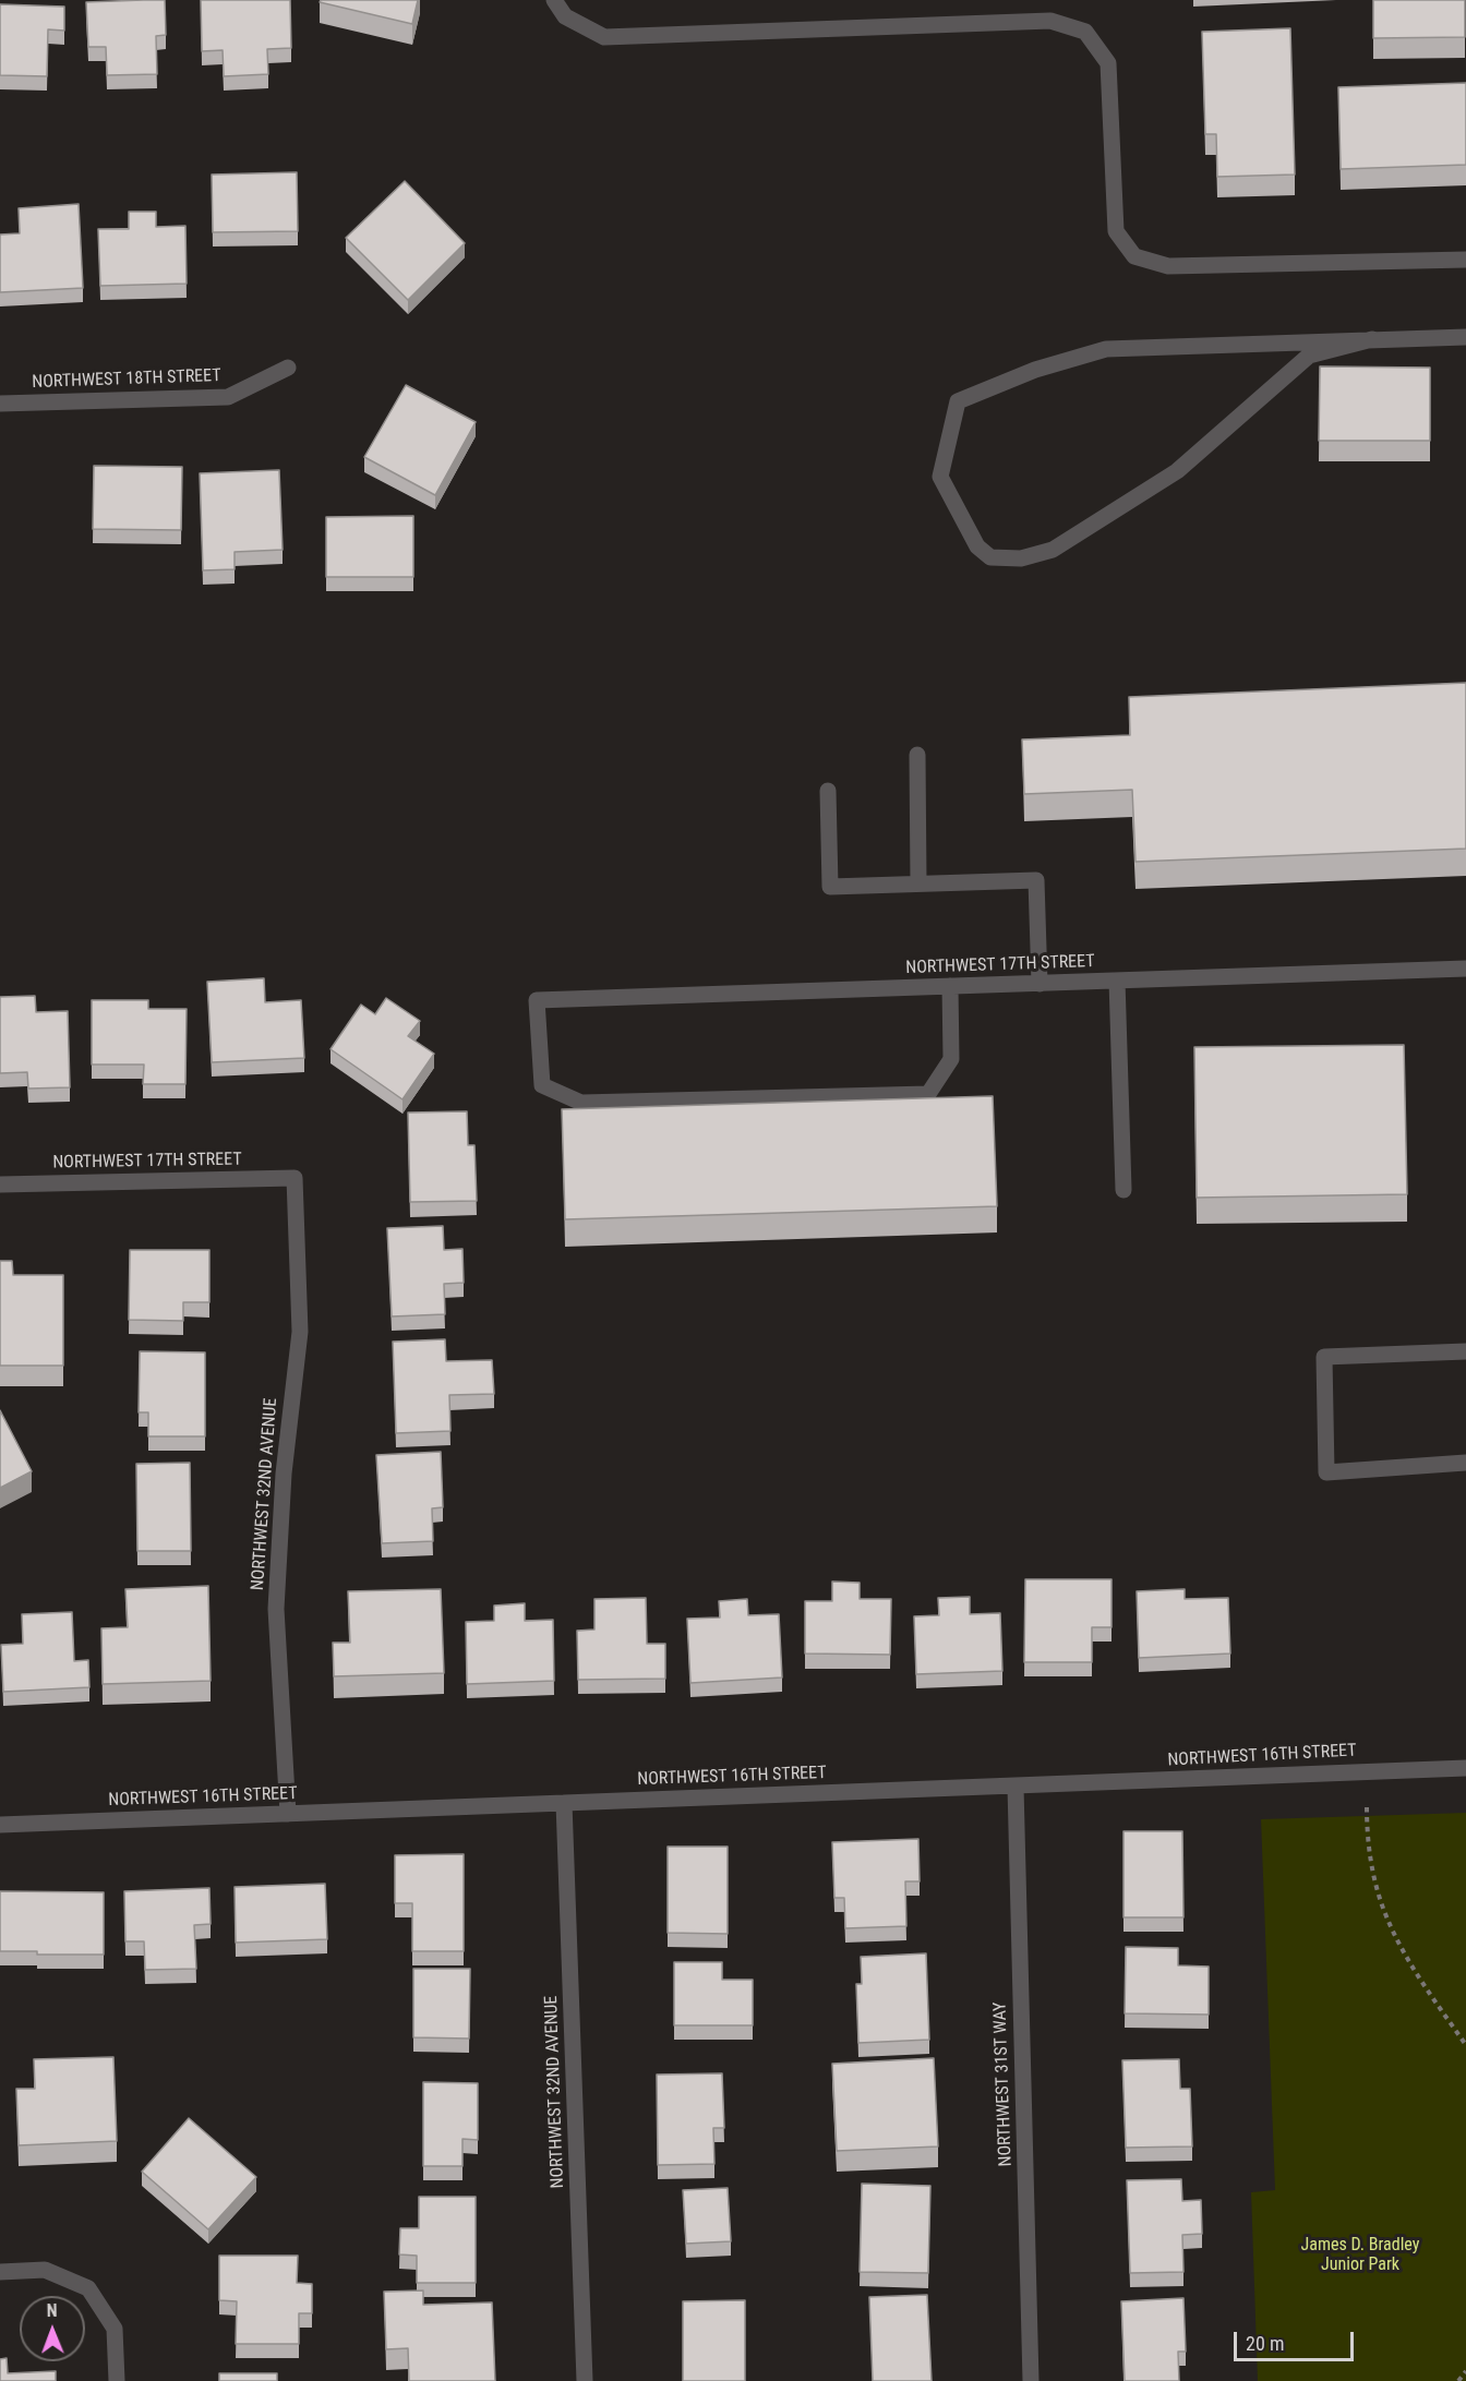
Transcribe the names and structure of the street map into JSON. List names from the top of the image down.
{
  "streets": {
    "street": [
      "NORTHWEST 18TH STREET",
      "NORTHWEST 17TH STREET",
      "NORTHWEST 32ND AVENUE",
      "NORTHWEST 16TH STREET",
      "NORTHWEST 31ST WAY"
    ]
  },
  "crossings": [
    ["NORTHWEST 17TH STREET", "NORTHWEST 32ND AVENUE"],
    ["NORTHWEST 32ND AVENUE", "NORTHWEST 16TH STREET"],
    ["NORTHWEST 16TH STREET", "NORTHWEST 31ST WAY"]
  ],
  "parks": ["James D. Bradley Junior Park"],
  "scale_bar": "20 m",
  "north": "top"
}
